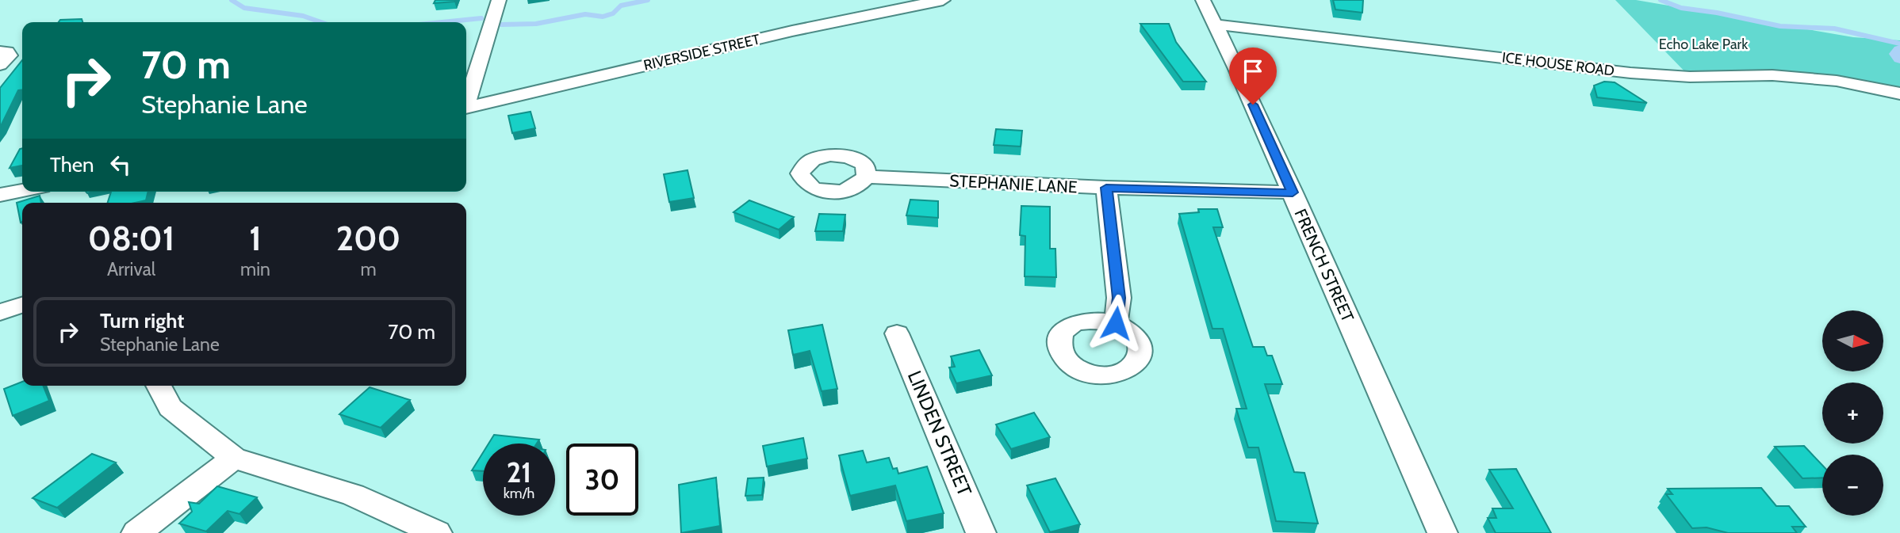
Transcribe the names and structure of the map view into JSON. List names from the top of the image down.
{
  "streets": {
    "street": [
      "RIVERSIDE STREET",
      "ICE HOUSE ROAD",
      "STEPHANIE LANE",
      "FRENCH STREET",
      "LINDEN STREET"
    ]
  },
  "crossings": [
    ["ICE HOUSE ROAD", "FRENCH STREET"],
    ["STEPHANIE LANE", "FRENCH STREET"]
  ],
  "parks": ["Echo Lake Park"],
  "north": "right",
  "page": {
    "turn": ["70 m", "Stephanie Lane"],
    "then": "Then",
    "eta": [
      "08:01",
      "Arrival",
      "1",
      "min",
      "200",
      "m"
    ],
    "list": [
      {
        "name": "Turn right",
        "note": "Stephanie Lane",
        "value": "70 m"
      }
    ],
    "map_buttons": ["+", "−"],
    "speed": "21 km/h",
    "limit": "30"
  }
}
